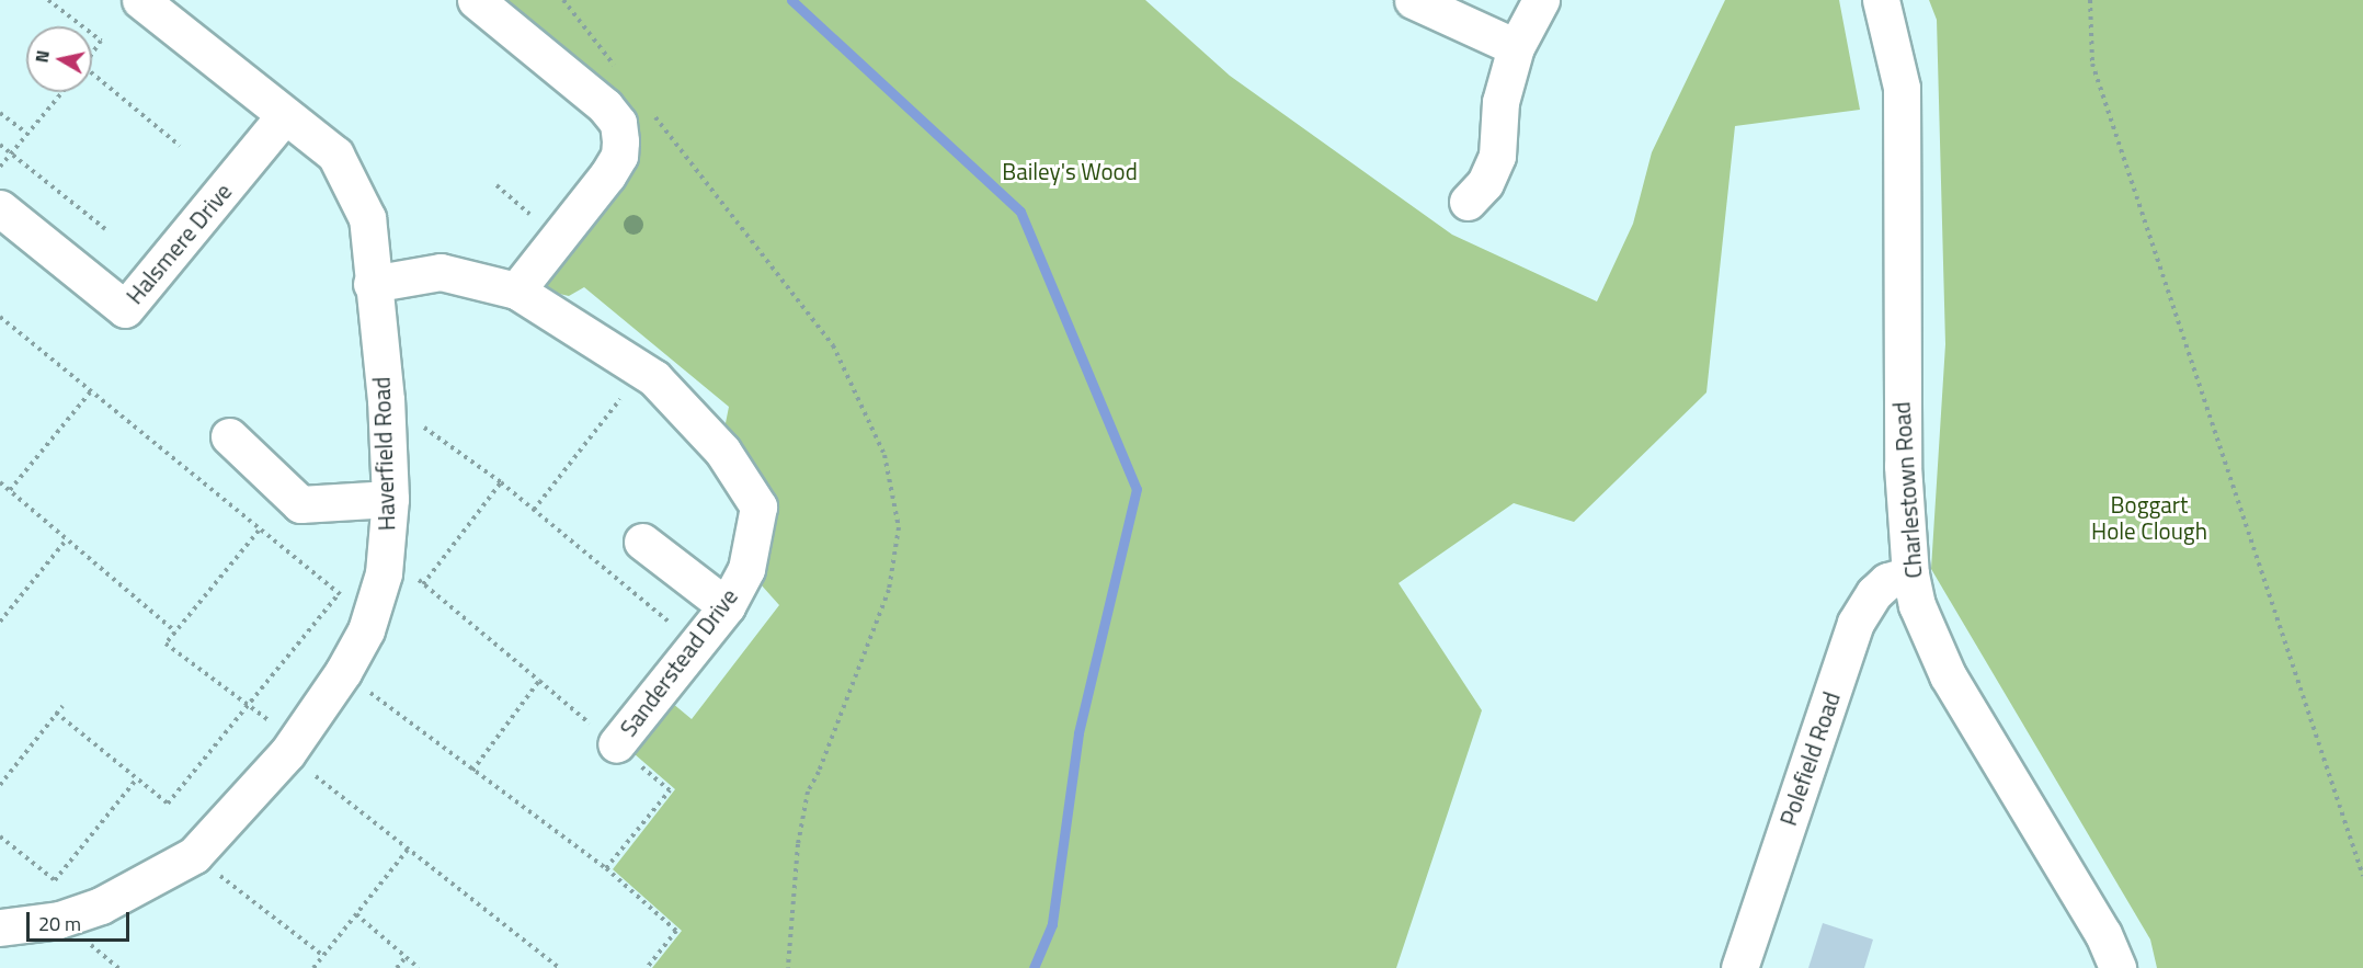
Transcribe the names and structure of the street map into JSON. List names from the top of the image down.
{
  "streets": {
    "street": [
      "Halsmere Drive",
      "Haverfield Road",
      "Charlestown Road",
      "Sanderstead Drive",
      "Polefield Road"
    ]
  },
  "crossings": [
    ["Halsmere Drive", "Haverfield Road"],
    ["Haverfield Road", "Sanderstead Drive"],
    ["Charlestown Road", "Polefield Road"]
  ],
  "parks": ["Bailey's Wood", "Boggart Hole Clough"],
  "scale_bar": "20 m",
  "north": "left"
}
